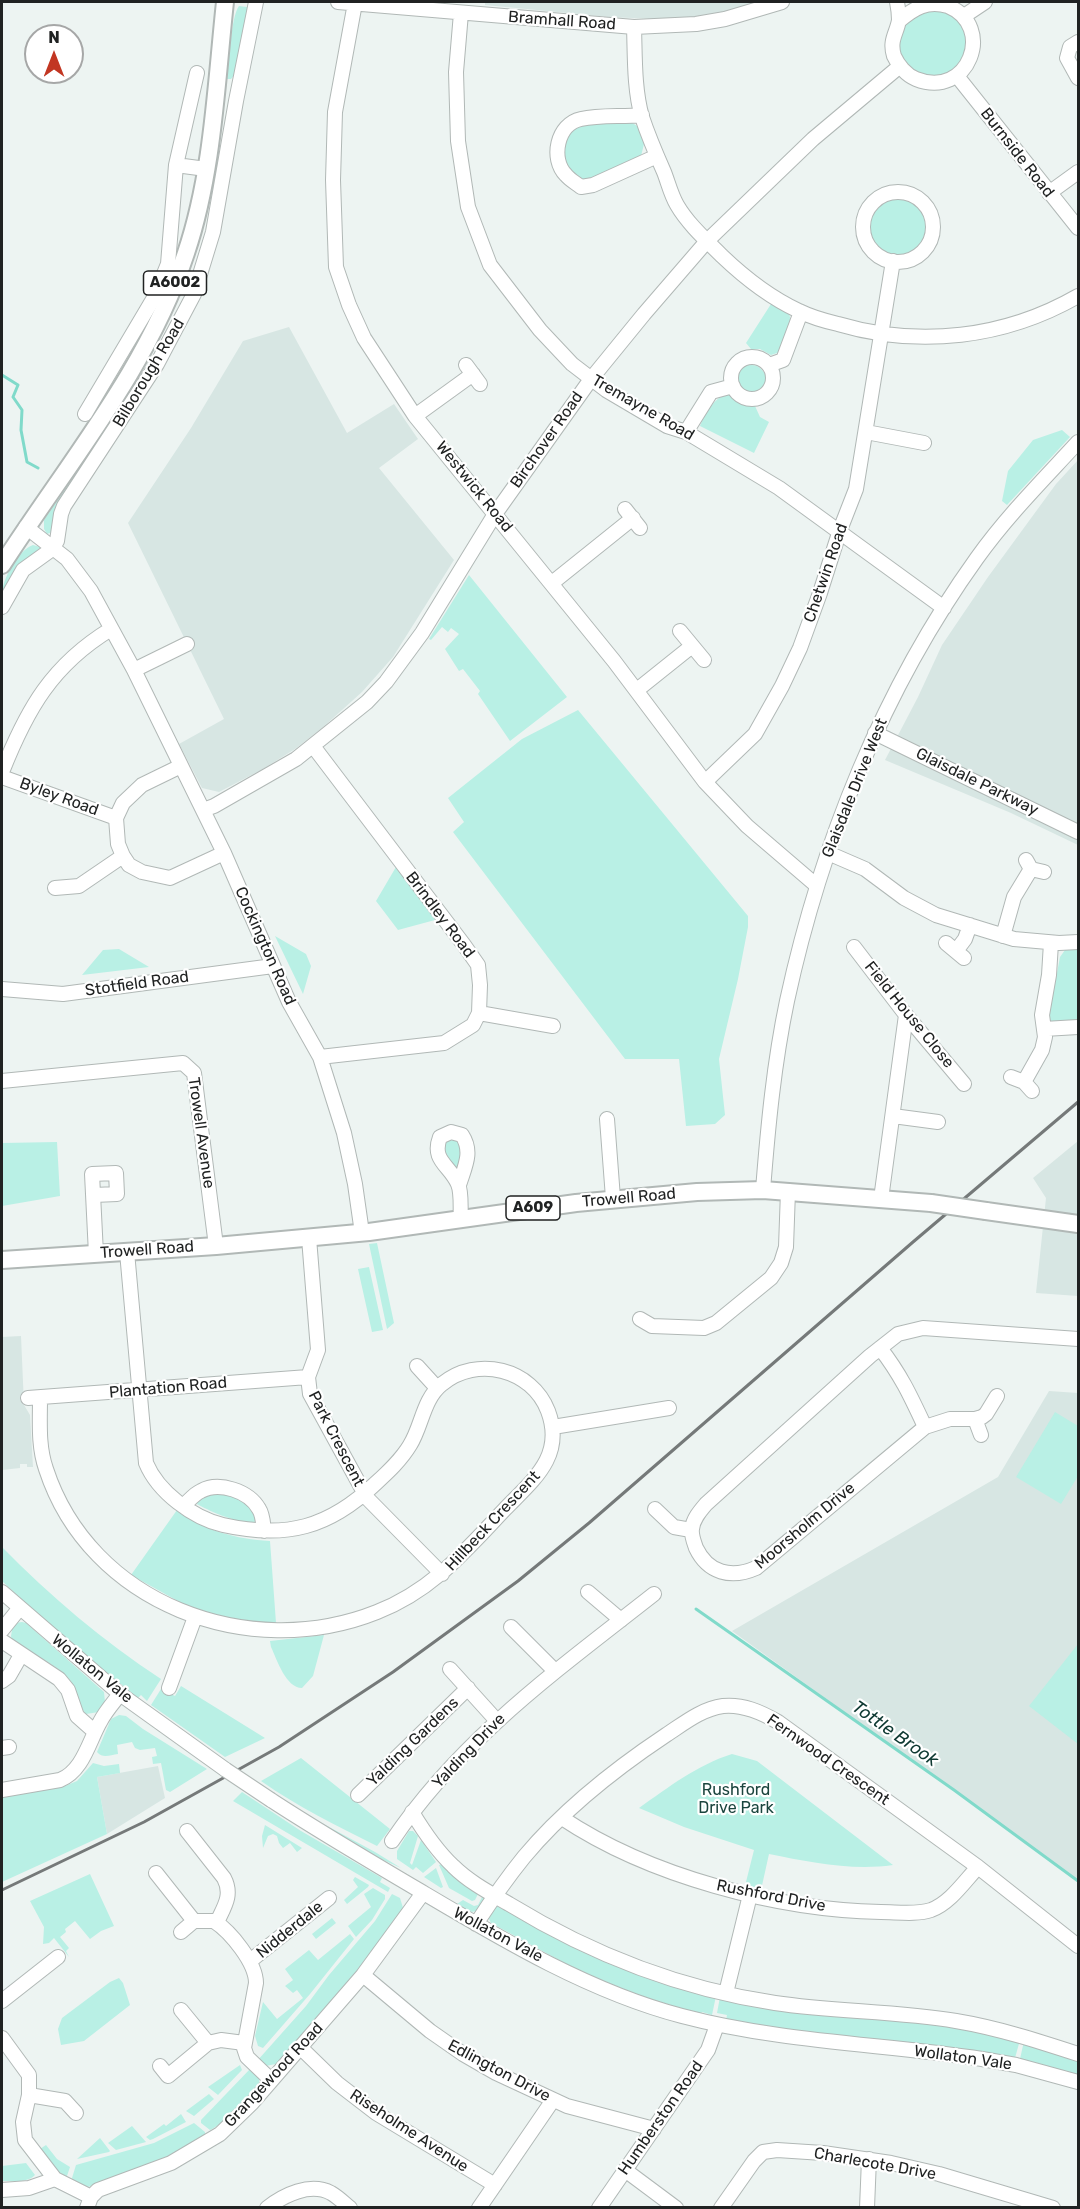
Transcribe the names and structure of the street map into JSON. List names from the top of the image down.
{
  "streets": {
    "main road": [
      "A6002",
      "Bilborough Road",
      "Trowell Road",
      "A609"
    ],
    "street": [
      "Bramhall Road",
      "Burnside Road",
      "Tremayne Road",
      "Birchover Road",
      "Westwick Road",
      "Chetwin Road",
      "Glaisdale Parkway",
      "Glaisdale Drive West",
      "Byley Road",
      "Brindley Road",
      "Cockington Road",
      "Stotfield Road",
      "Field House Close",
      "Trowell Avenue",
      "Plantation Road",
      "Park Crescent",
      "Hillbeck Crescent",
      "Moorsholm Drive",
      "Wollaton Vale",
      "Yalding Gardens",
      "Yalding Drive",
      "Fernwood Crescent",
      "Rushford Drive",
      "Nidderdale",
      "Edlington Drive",
      "Grangewood Road",
      "Humberston Road",
      "Riseholme Avenue",
      "Charlecote Drive"
    ]
  },
  "crossings": [
    ["Bramhall Road", "Tremayne Road"],
    ["Bramhall Road", "Westwick Road"],
    ["Burnside Road", "Birchover Road"],
    ["Bilborough Road", "Cockington Road"],
    ["Tremayne Road", "Birchover Road"],
    ["Tremayne Road", "Chetwin Road"],
    ["Tremayne Road", "Glaisdale Drive West"],
    ["Birchover Road", "Westwick Road"],
    ["Birchover Road", "Byley Road"],
    ["Birchover Road", "Brindley Road"],
    ["Birchover Road", "Cockington Road"],
    ["Westwick Road", "Chetwin Road"],
    ["Westwick Road", "Glaisdale Drive West"],
    ["Glaisdale Parkway", "Glaisdale Drive West"],
    ["Glaisdale Drive West", "Trowell Road"],
    ["Byley Road", "Cockington Road"],
    ["Cockington Road", "Stotfield Road"],
    ["Cockington Road", "Trowell Road"],
    ["Trowell Avenue", "Trowell Road"],
    ["Trowell Road", "Park Crescent"],
    ["Plantation Road", "Park Crescent"],
    ["Plantation Road", "Hillbeck Crescent"],
    ["Park Crescent", "Hillbeck Crescent"],
    ["Wollaton Vale", "Yalding Drive"],
    ["Wollaton Vale", "Fernwood Crescent"],
    ["Wollaton Vale", "Grangewood Road"],
    ["Wollaton Vale", "Humberston Road"],
    ["Yalding Gardens", "Yalding Drive"],
    ["Fernwood Crescent", "Rushford Drive"],
    ["Edlington Drive", "Grangewood Road"],
    ["Edlington Drive", "Humberston Road"],
    ["Grangewood Road", "Riseholme Avenue"]
  ],
  "water": ["Tottle Brook"],
  "parks": ["Rushford Drive Park"],
  "north": "top"
}
